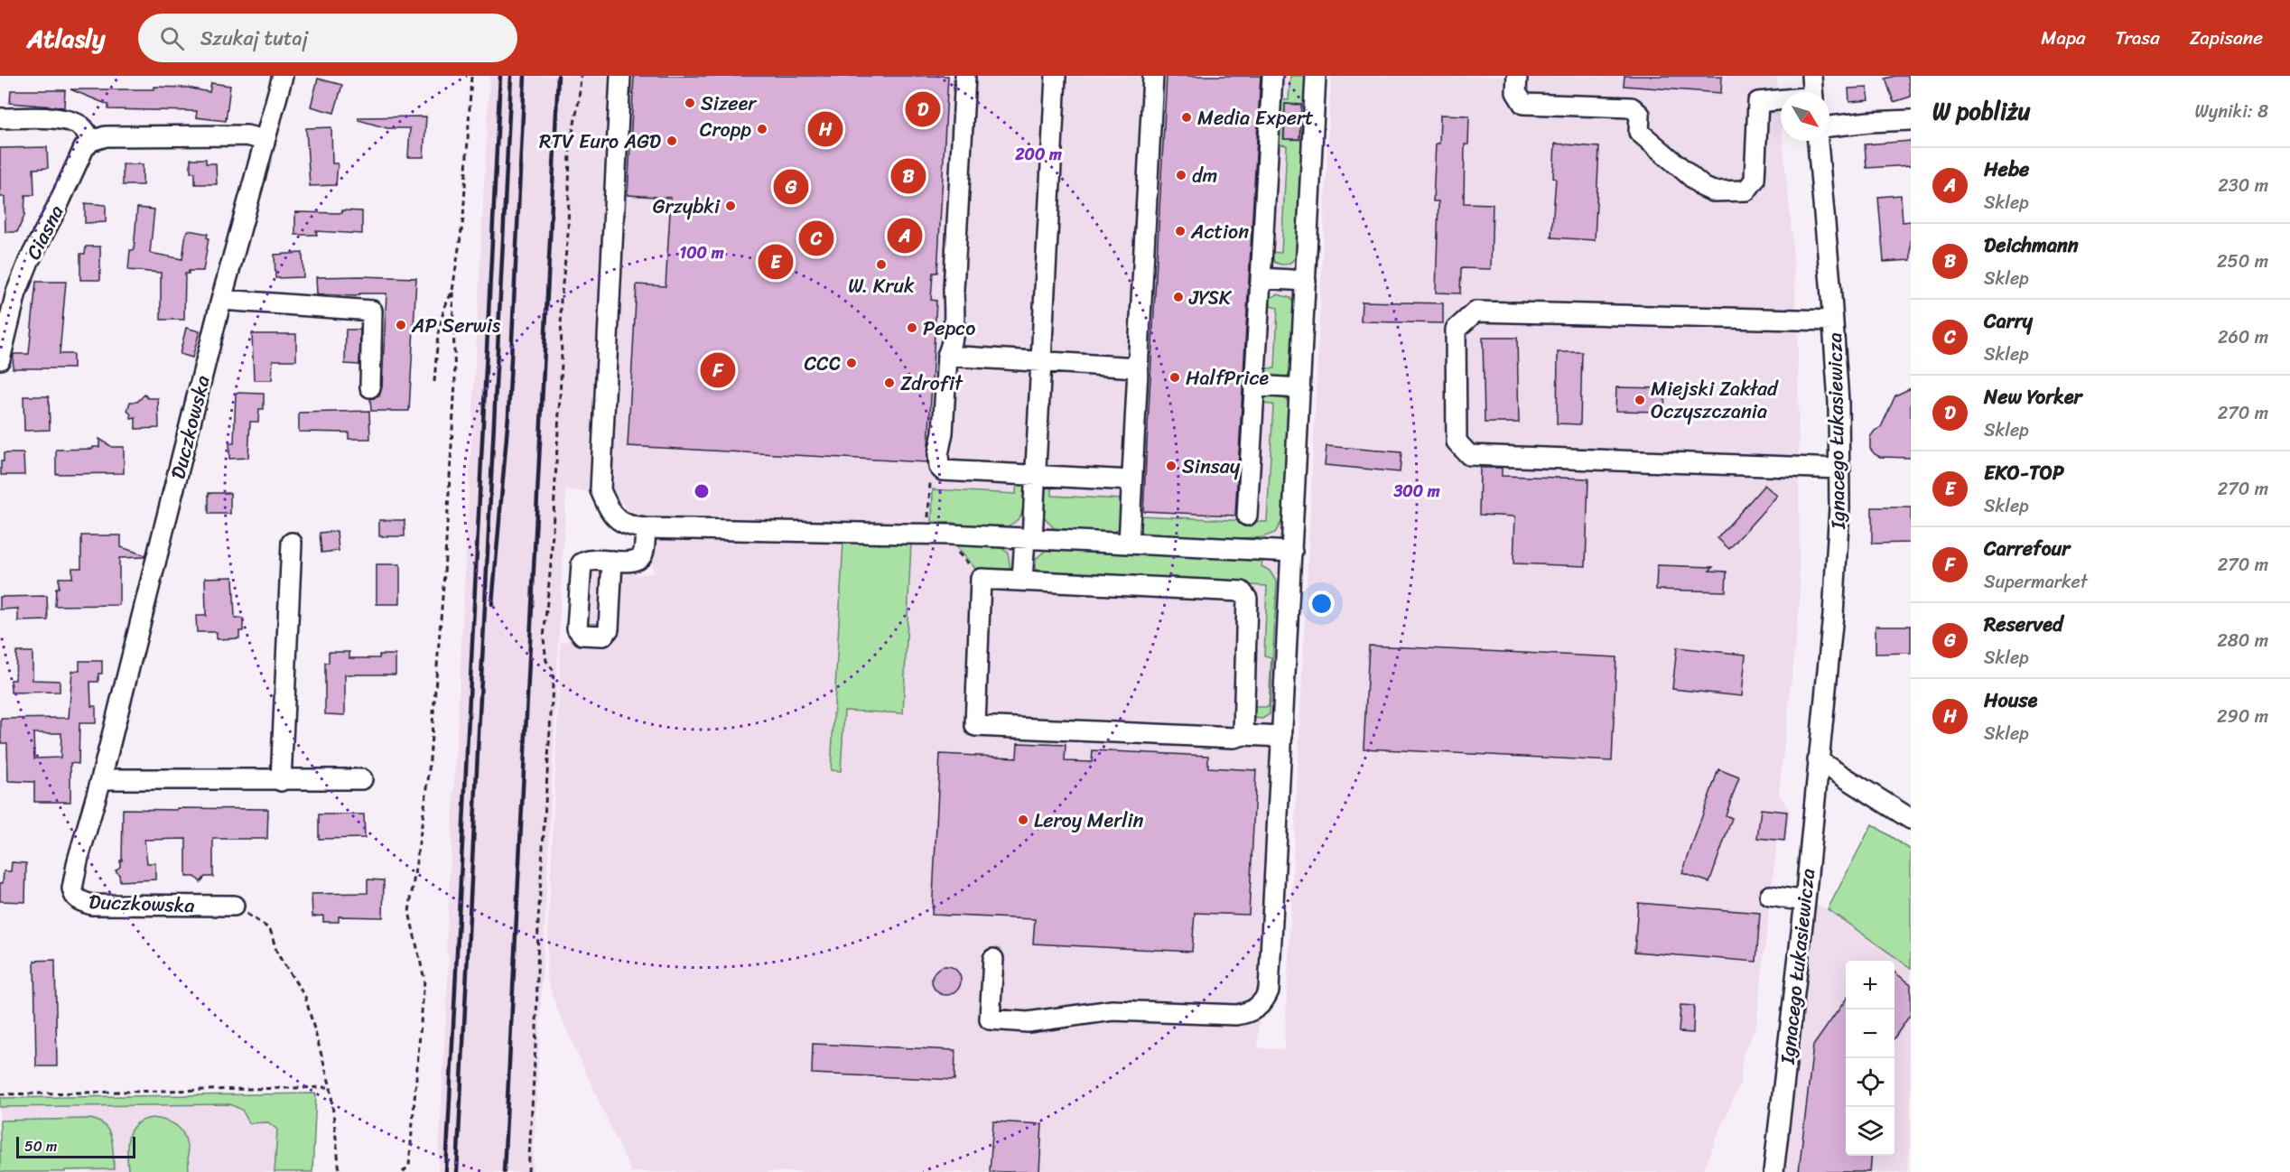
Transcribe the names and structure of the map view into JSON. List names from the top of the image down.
{
  "streets": {
    "street": ["Ciasna", "Duczkowska", "Ignacego Łukasiewicza"]
  },
  "places": [
    "Sizeer",
    "Media Expert",
    "Cropp",
    "RTV Euro AGD",
    "dm",
    "Grzybki",
    "Action",
    "W. Kruk",
    "JYSK",
    "AP Serwis",
    "Pepco",
    "CCC",
    "HalfPrice",
    "Zdrofit",
    "Miejski Zakład Oczyszczania",
    "Sinsay",
    "Leroy Merlin"
  ],
  "scale_bar": "50 m",
  "north": "bottom right",
  "page": {
    "header": "Atlasly",
    "search": "Szukaj tutaj",
    "nav": ["Mapa", "Trasa", "Zapisane"],
    "heading": ["W pobliżu", "Wyniki: 8"],
    "pins": [
      "D",
      "H",
      "B",
      "G",
      "A",
      "C",
      "E",
      "F"
    ],
    "list": [
      {
        "mark": "A",
        "name": "Hebe",
        "note": "Sklep",
        "value": "230 m"
      },
      {
        "mark": "B",
        "name": "Deichmann",
        "note": "Sklep",
        "value": "250 m"
      },
      {
        "mark": "C",
        "name": "Carry",
        "note": "Sklep",
        "value": "260 m"
      },
      {
        "mark": "D",
        "name": "New Yorker",
        "note": "Sklep",
        "value": "270 m"
      },
      {
        "mark": "E",
        "name": "EKO-TOP",
        "note": "Sklep",
        "value": "270 m"
      },
      {
        "mark": "F",
        "name": "Carrefour",
        "note": "Supermarket",
        "value": "270 m"
      },
      {
        "mark": "G",
        "name": "Reserved",
        "note": "Sklep",
        "value": "280 m"
      },
      {
        "mark": "H",
        "name": "House",
        "note": "Sklep",
        "value": "290 m"
      }
    ],
    "map_buttons": ["+", "−"],
    "scale": "50 m"
  },
  "rings": ["200 m", "100 m", "300 m"]
}
